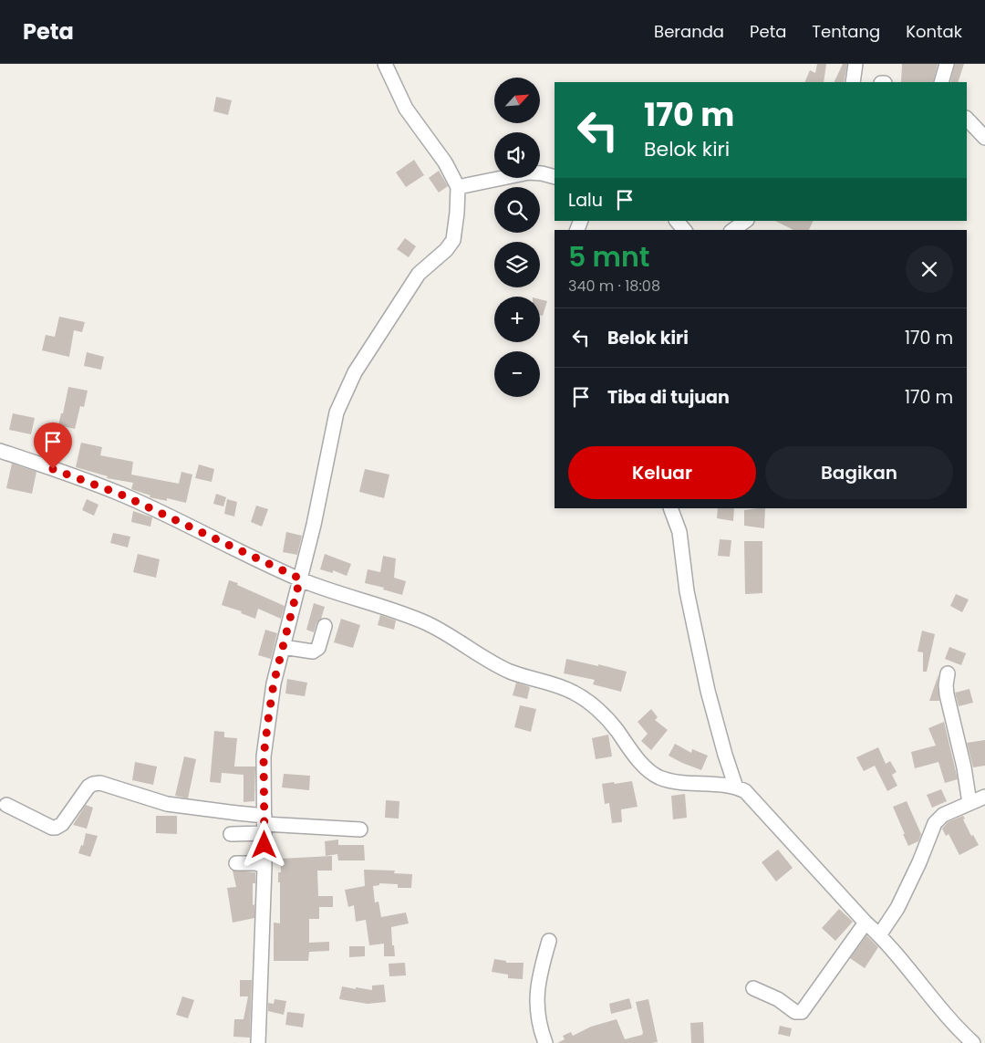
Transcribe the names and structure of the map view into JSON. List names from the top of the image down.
{
  "north": "top right",
  "page": {
    "header": "Peta",
    "nav": [
      "Beranda",
      "Peta",
      "Tentang",
      "Kontak"
    ],
    "map_buttons": ["+", "−"],
    "turn": ["170 m", "Belok kiri"],
    "then": "Lalu",
    "heading": ["5 mnt", "340 m · 18:08"],
    "list": [
      {
        "name": "Belok kiri",
        "value": "170 m"
      },
      {
        "name": "Tiba di tujuan",
        "value": "170 m"
      }
    ],
    "buttons": ["Keluar", "Bagikan"]
  }
}
